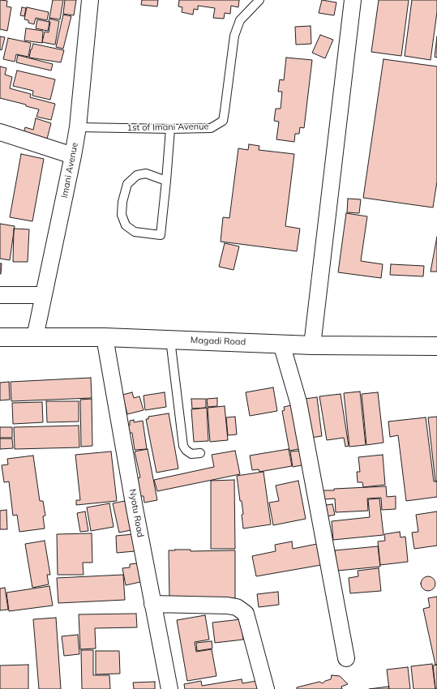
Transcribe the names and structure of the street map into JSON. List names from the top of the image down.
{
  "streets": {
    "highway": ["Magadi Road"],
    "street": ["Imani Avenue", "Nyotu Road"],
    "lane": ["1st of Imani Avenue"]
  },
  "crossings": [
    ["1st of Imani Avenue", "Imani Avenue"],
    ["Imani Avenue", "Magadi Road"],
    ["Magadi Road", "Nyotu Road"]
  ]
}
